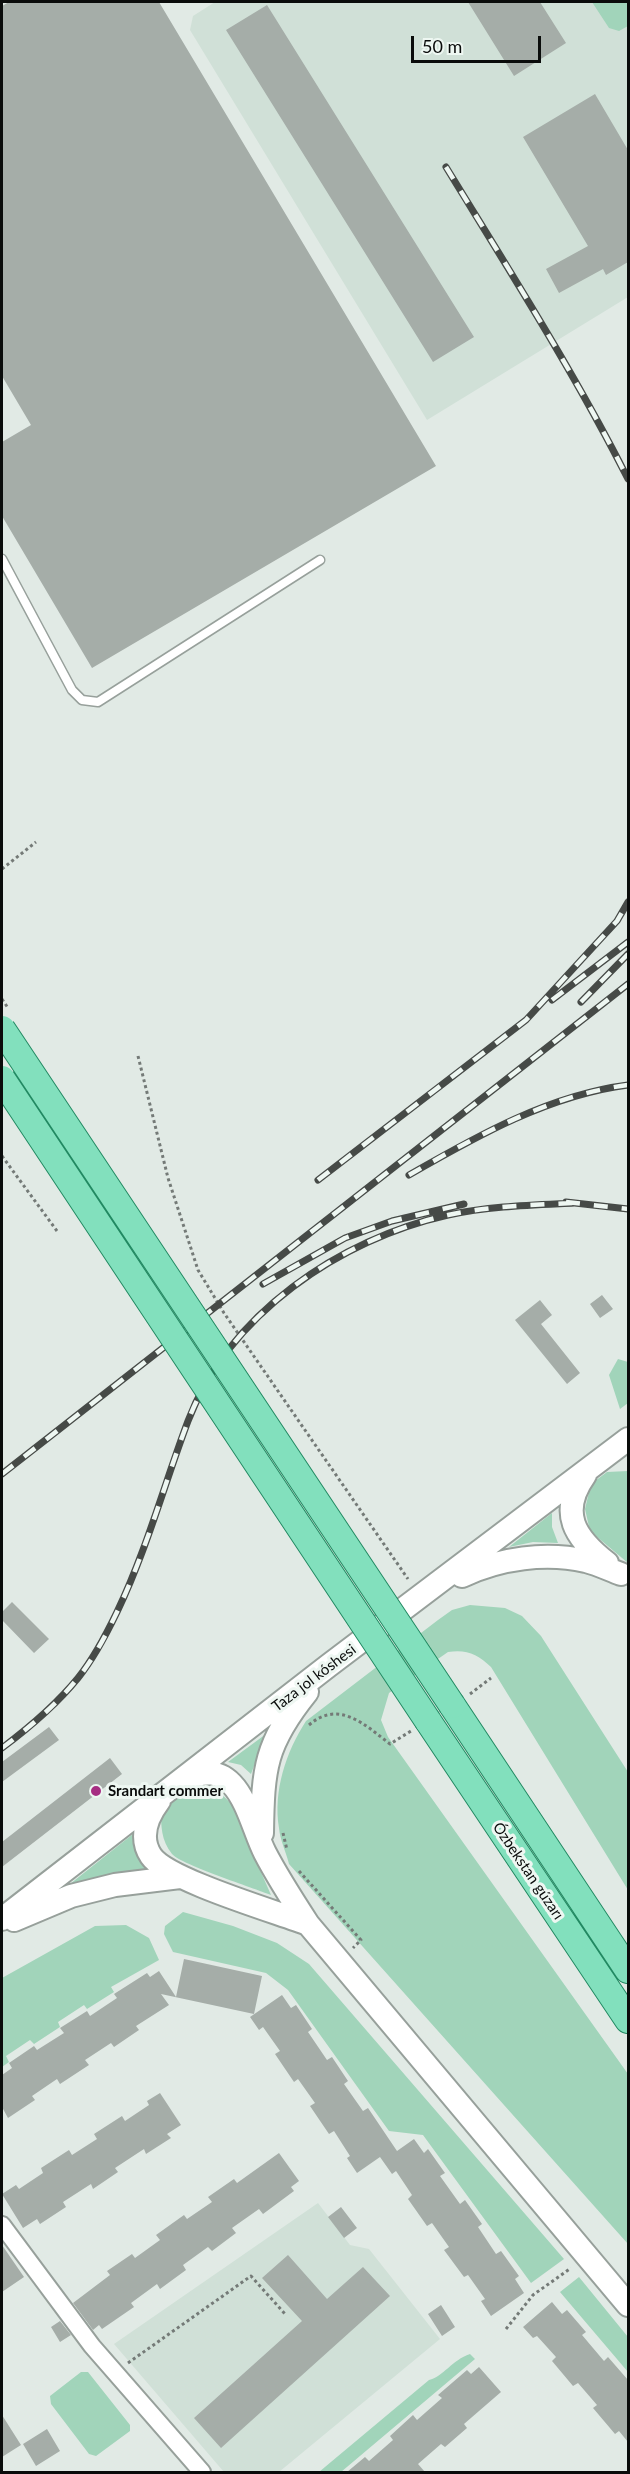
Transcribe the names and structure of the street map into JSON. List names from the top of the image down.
{
  "streets": {
    "main road": ["Taza jol kóshesi", "Ózbekstan gúzarı"]
  },
  "places": ["Srandart commer"],
  "scale_bar": "50 m"
}
